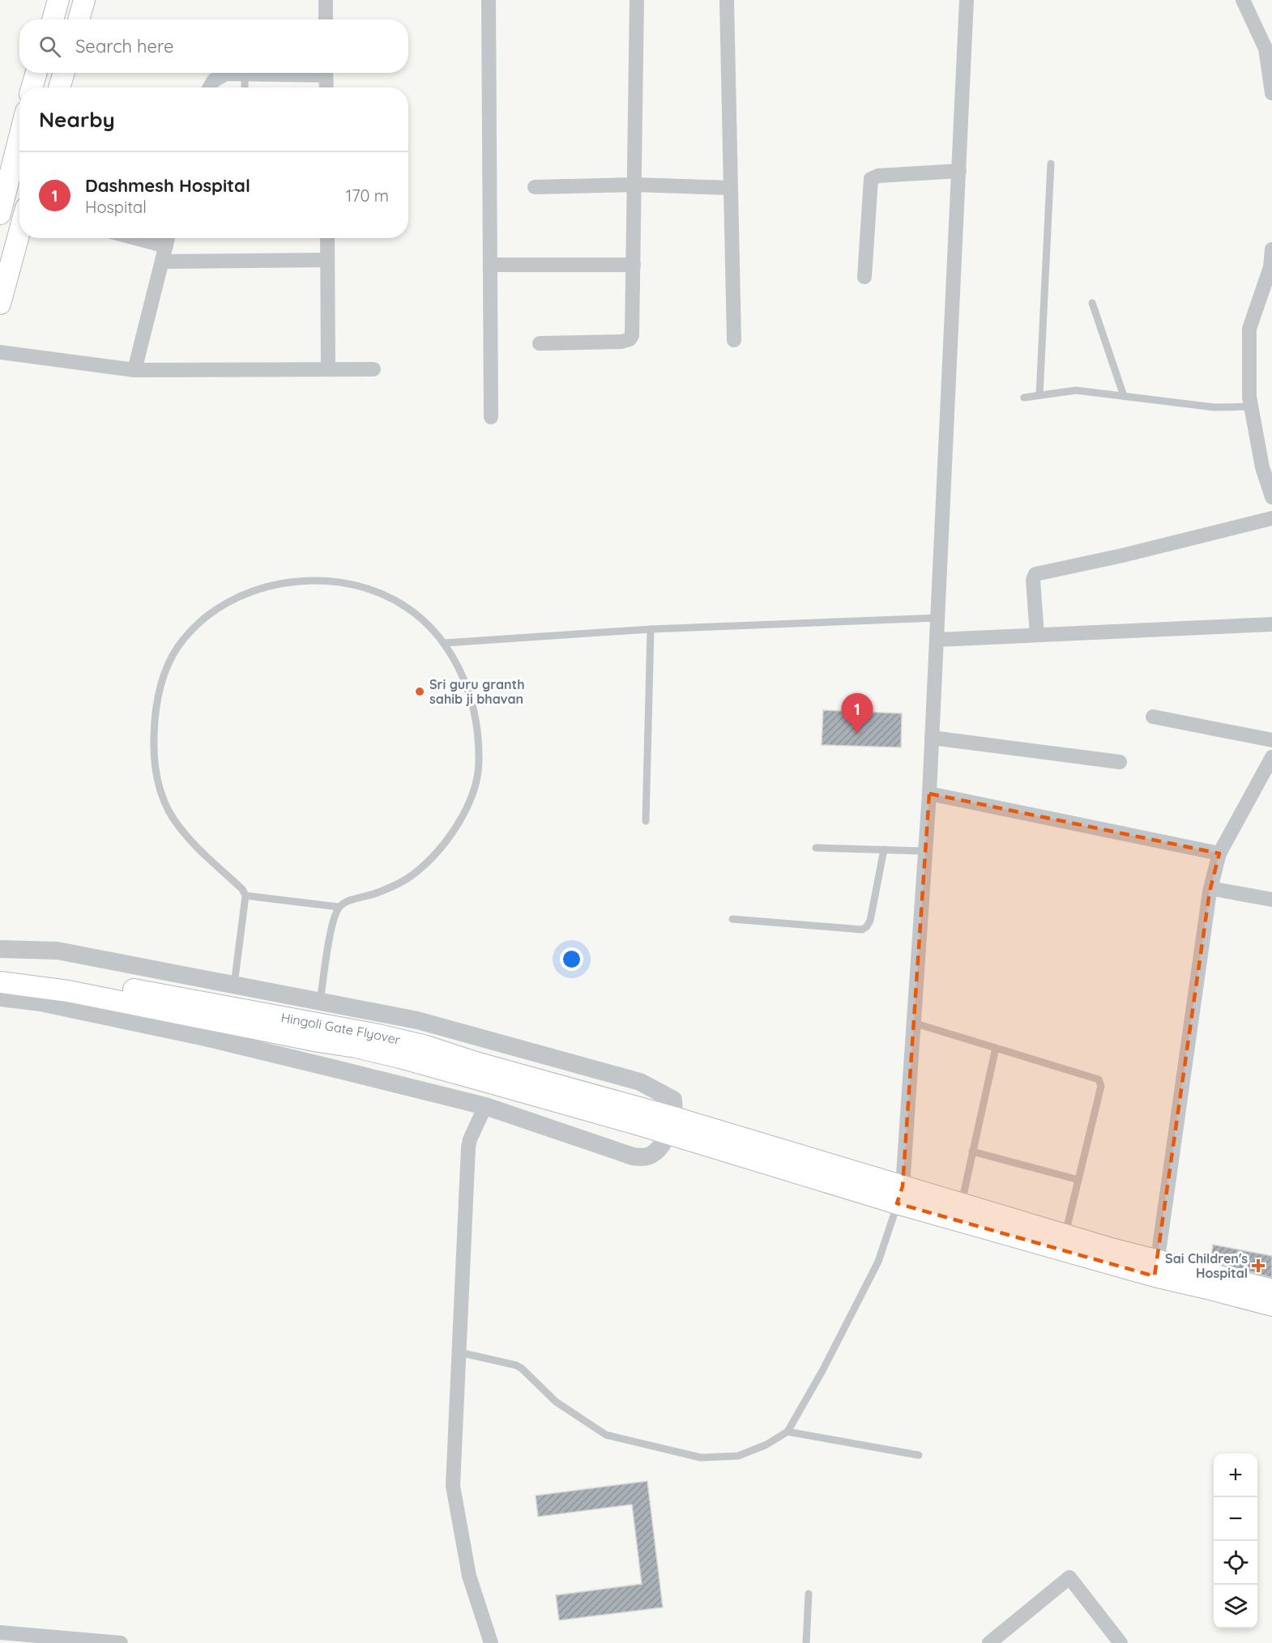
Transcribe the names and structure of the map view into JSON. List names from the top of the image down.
{
  "streets": {
    "main road": ["Hingoli Gate Flyover"]
  },
  "places": {
    "other": ["Sri guru granth sahib ji bhavan"],
    "health": ["Sai Children's Hospital"]
  },
  "page": {
    "search": "Search here",
    "heading": "Nearby",
    "list": [
      {
        "mark": "1",
        "name": "Dashmesh Hospital",
        "note": "Hospital",
        "value": "170 m"
      }
    ],
    "pins": "1",
    "map_buttons": ["+", "−"]
  }
}
